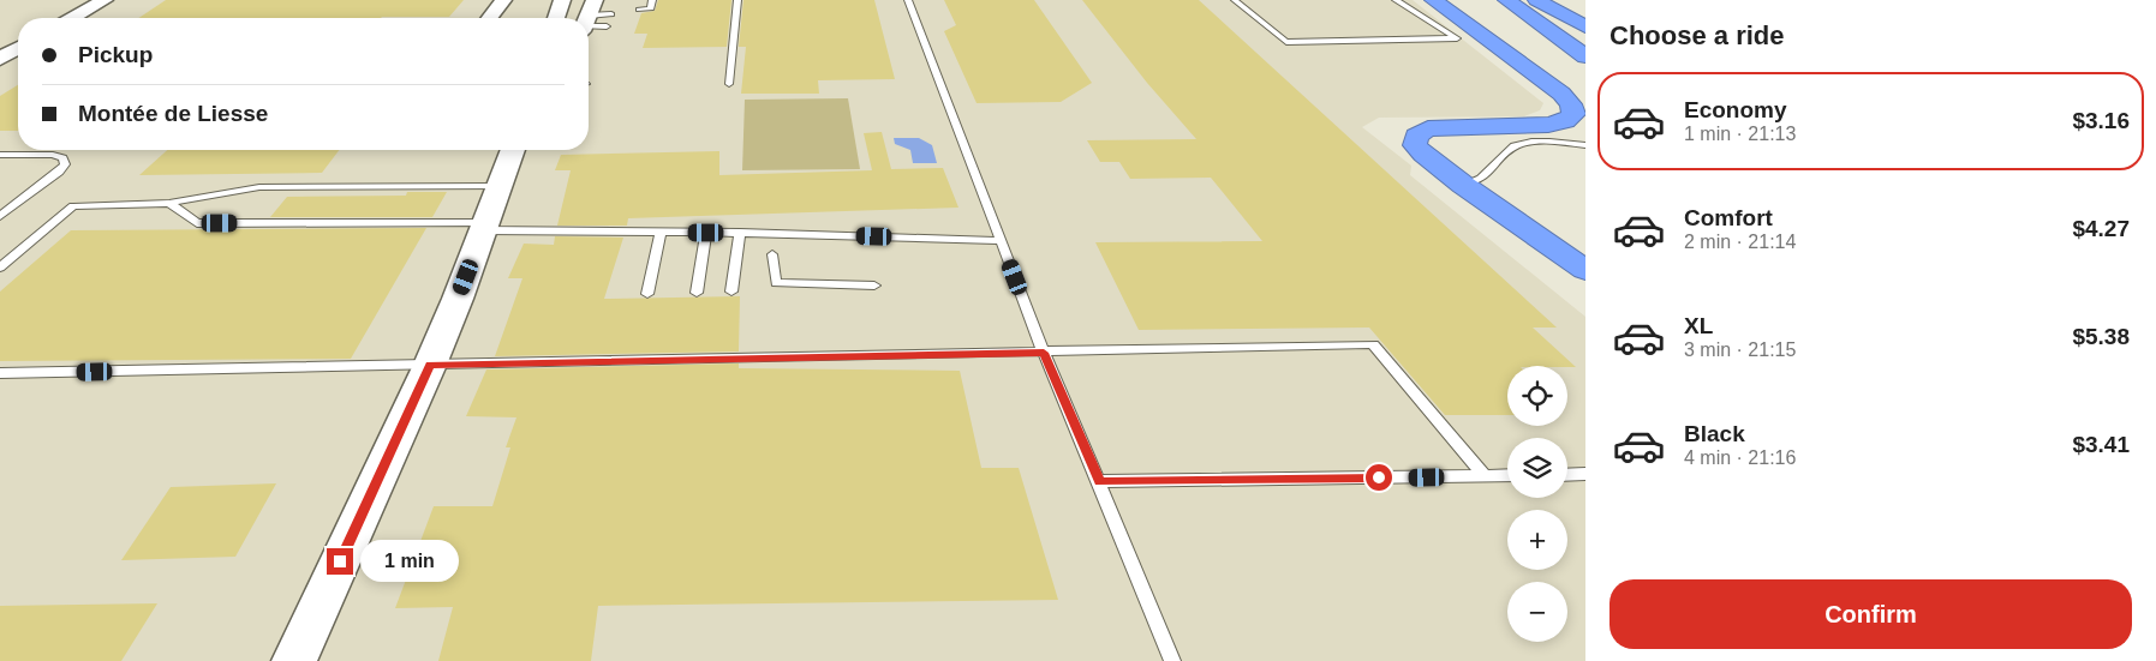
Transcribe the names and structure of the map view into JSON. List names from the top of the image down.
{
  "page": {
    "heading": "Choose a ride",
    "banner": ["Pickup", "Montée de Liesse"],
    "list": [
      {
        "name": "Economy",
        "note": "1 min · 21:13",
        "value": "$3.16"
      },
      {
        "name": "Comfort",
        "note": "2 min · 21:14",
        "value": "$4.27"
      },
      {
        "name": "XL",
        "note": "3 min · 21:15",
        "value": "$5.38"
      },
      {
        "name": "Black",
        "note": "4 min · 21:16",
        "value": "$3.41"
      }
    ],
    "map_buttons": ["+", "−"],
    "bubble": "1 min",
    "buttons": "Confirm"
  }
}
